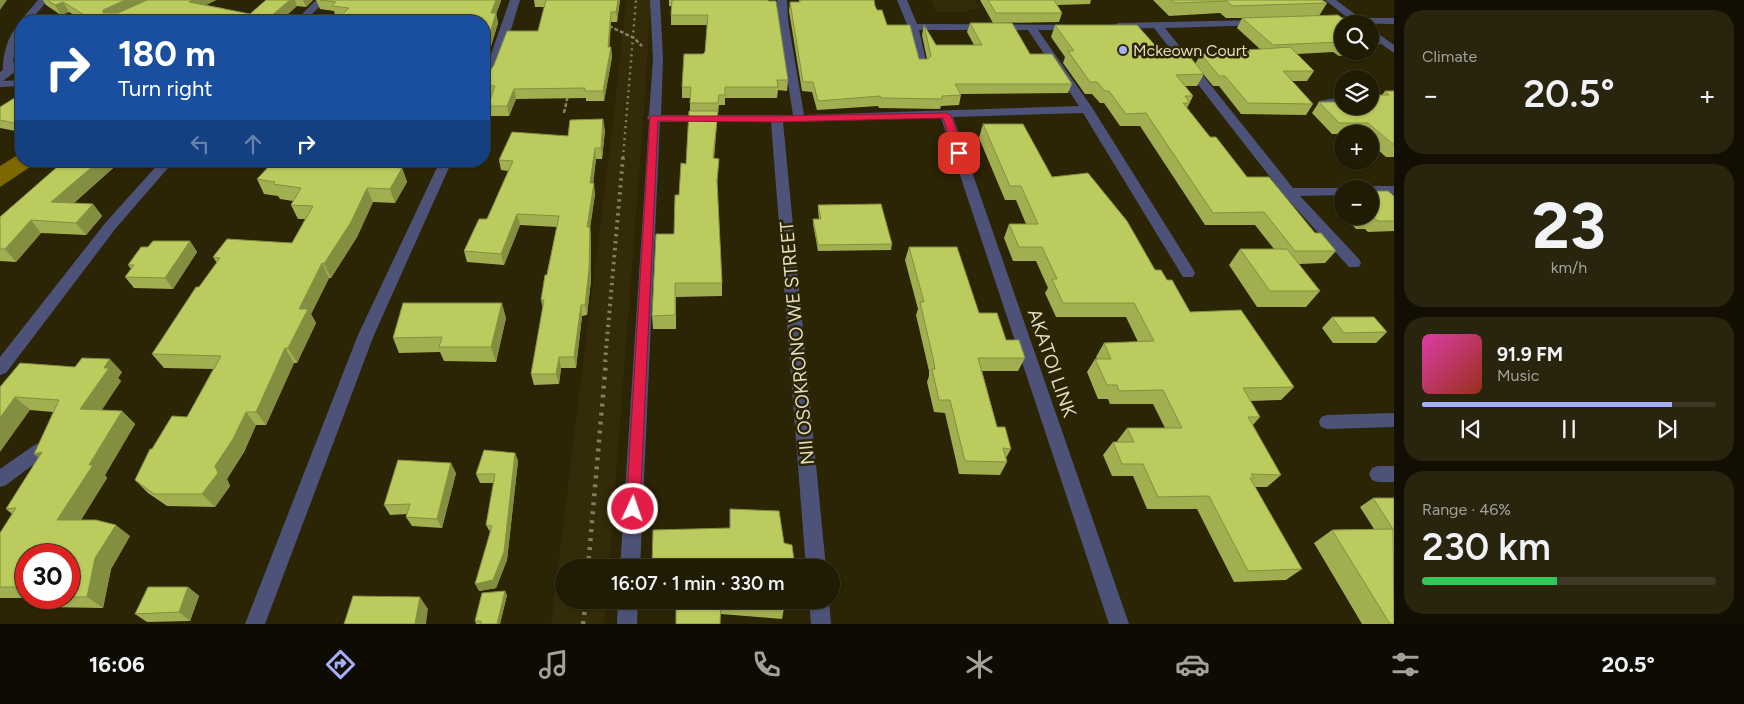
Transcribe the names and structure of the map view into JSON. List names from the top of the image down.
{
  "streets": {
    "street": ["NII OSOKRONO WE STREET", "AKATOI LINK"]
  },
  "places": ["Mckeown Court"],
  "page": {
    "tile": [
      "Climate",
      ["23", "km/h"],
      ["Range · 46%", "230 km"]
    ],
    "map_buttons": ["+", "−"],
    "turn": ["180 m", "Turn right"],
    "heat": ["−", "20.5°", "+"],
    "song": ["91.9 FM", "Music"],
    "limit": "30",
    "trip": "16:07 · 1 min · 330 m",
    "tabs": ["16:06", "20.5°"]
  }
}
